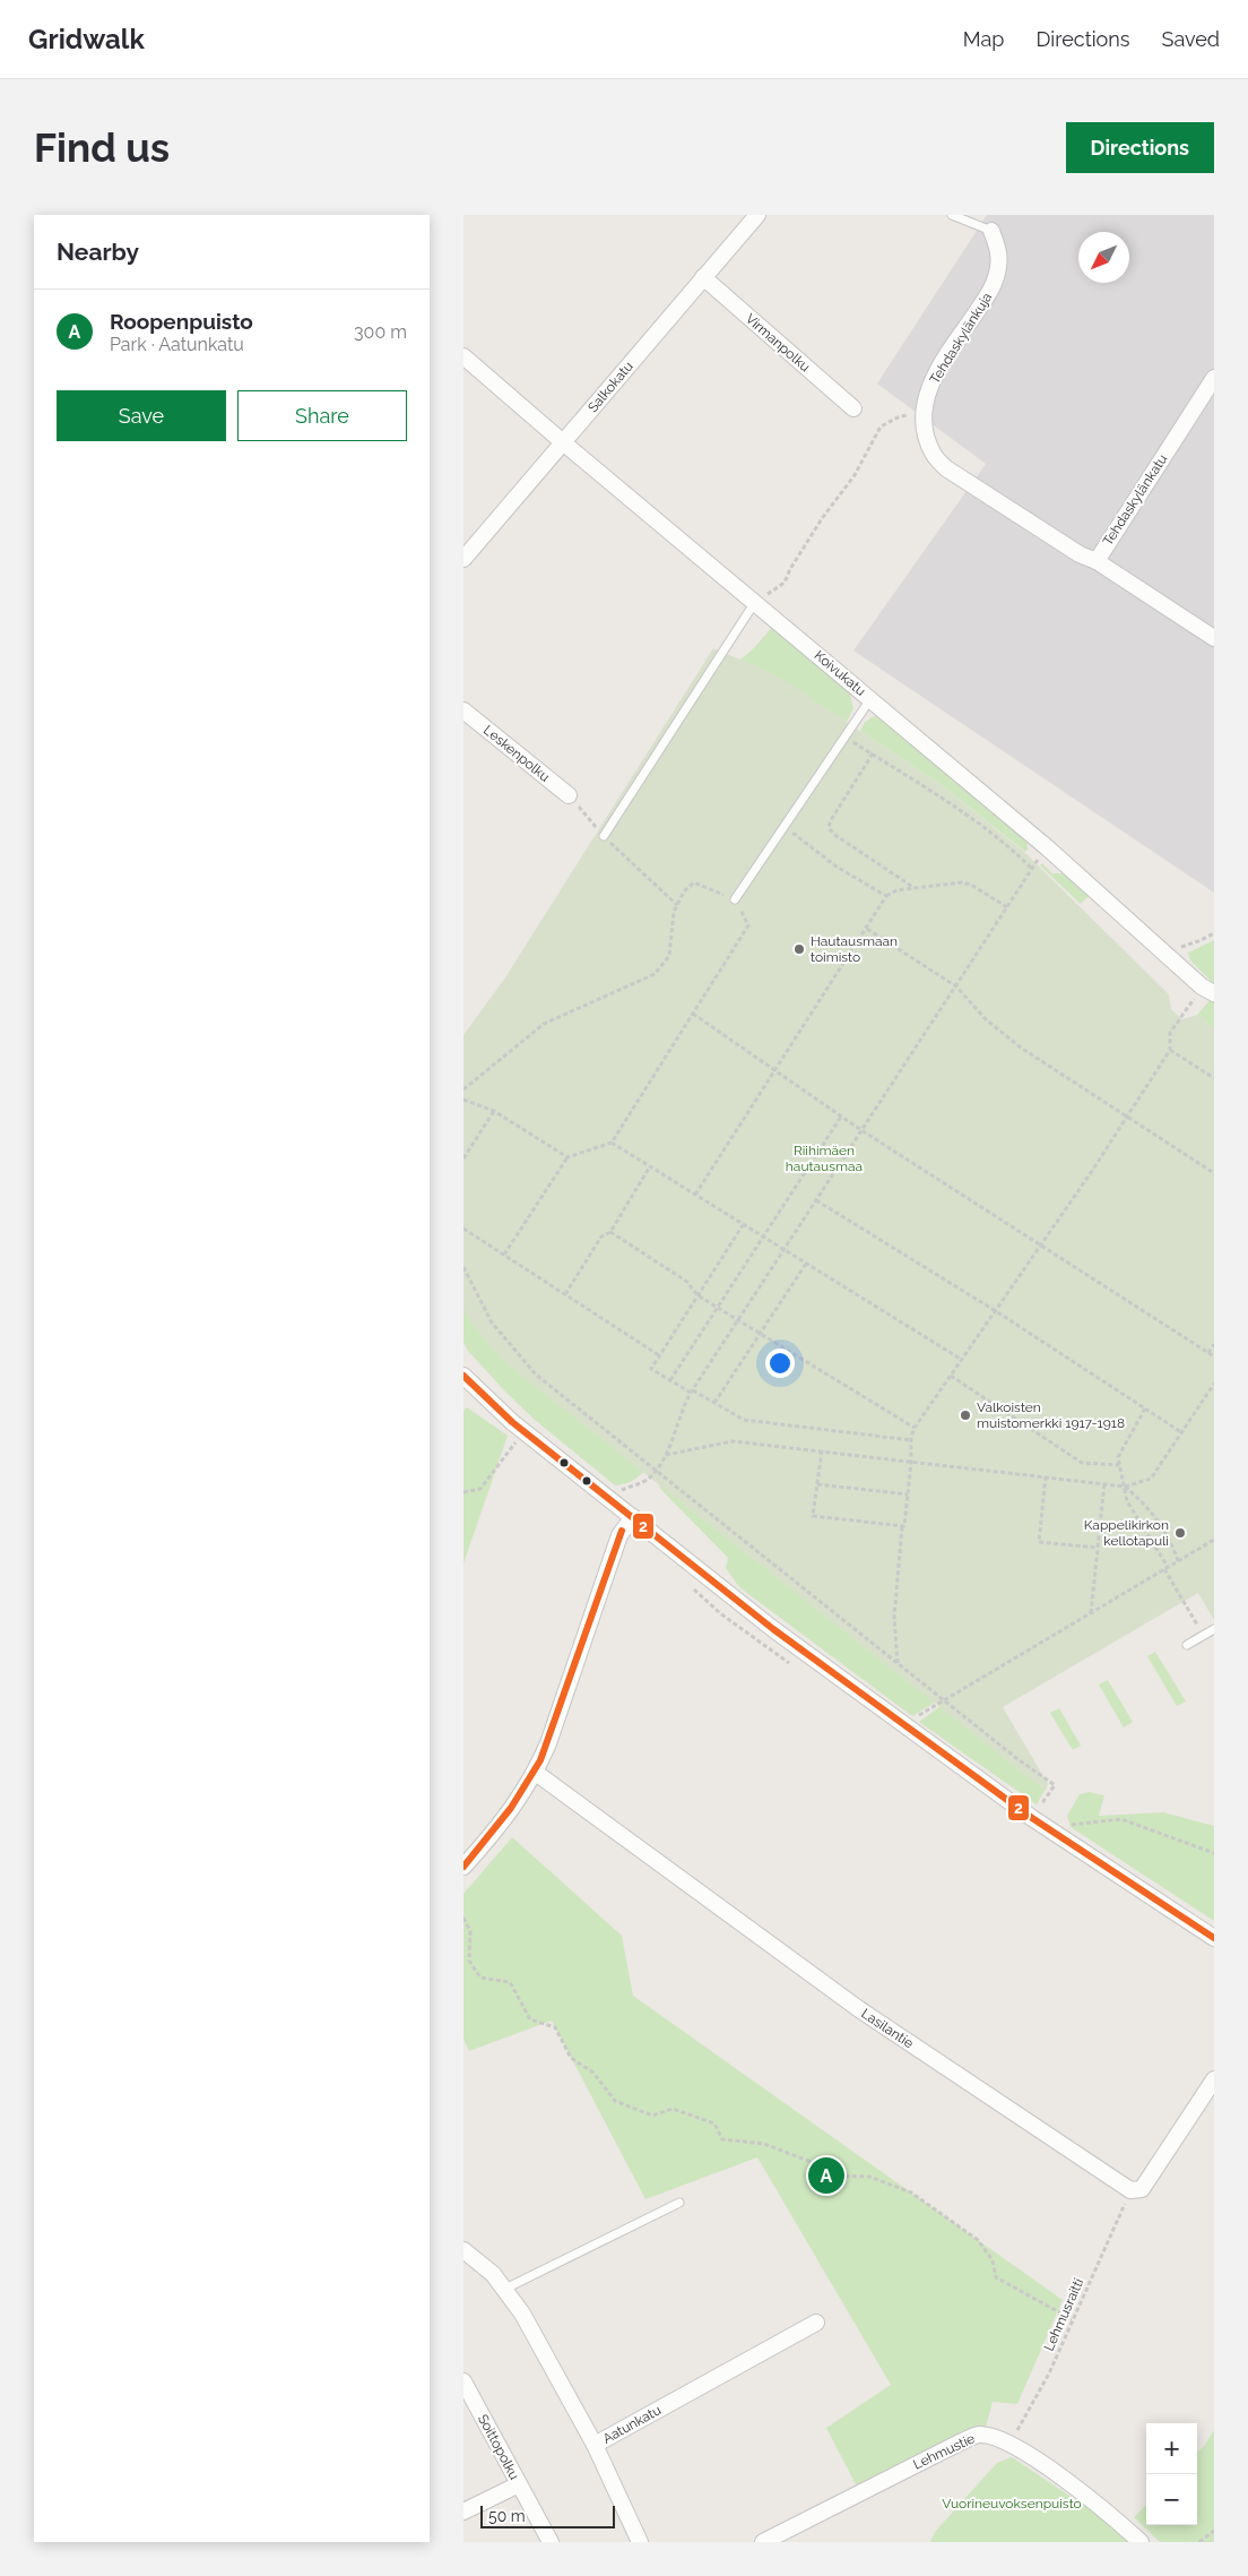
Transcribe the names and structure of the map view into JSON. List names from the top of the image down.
{
  "streets": {
    "street": [
      "Tehdaskylänkuja",
      "Virmanpolku",
      "Salkokatu",
      "Tehdaskylänkatu",
      "Koivukatu",
      "Leskenpolku",
      "Lasilantie",
      "Aatunkatu",
      "Soittopolku",
      "Lehmustie"
    ],
    "path": ["Lehmusraitti"]
  },
  "crossings": [
    ["Tehdaskylänkuja", "Tehdaskylänkatu"],
    ["Virmanpolku", "Salkokatu"],
    ["Salkokatu", "Koivukatu"],
    ["Lasilantie", "Lehmusraitti"],
    ["Lehmusraitti", "Lehmustie"]
  ],
  "parks": ["Riihimäen hautausmaa", "Vuorineuvoksenpuisto"],
  "places": ["Hautausmaan toimisto", "Valkoisten muistomerkki 1917-1918", "Kappelikirkon kellotapuli"],
  "lines": ["transit line 2"],
  "scale_bar": "50 m",
  "north": "bottom left",
  "page": {
    "header": "Gridwalk",
    "nav": ["Map", "Directions", "Saved"],
    "buttons": [
      "Directions",
      ["Save", "Share"]
    ],
    "title": "Find us",
    "heading": "Nearby",
    "list": [
      {
        "mark": "A",
        "name": "Roopenpuisto",
        "note": "Park · Aatunkatu",
        "value": "300 m"
      }
    ],
    "pins": "A",
    "map_buttons": ["+", "−"],
    "scale": "50 m"
  }
}
